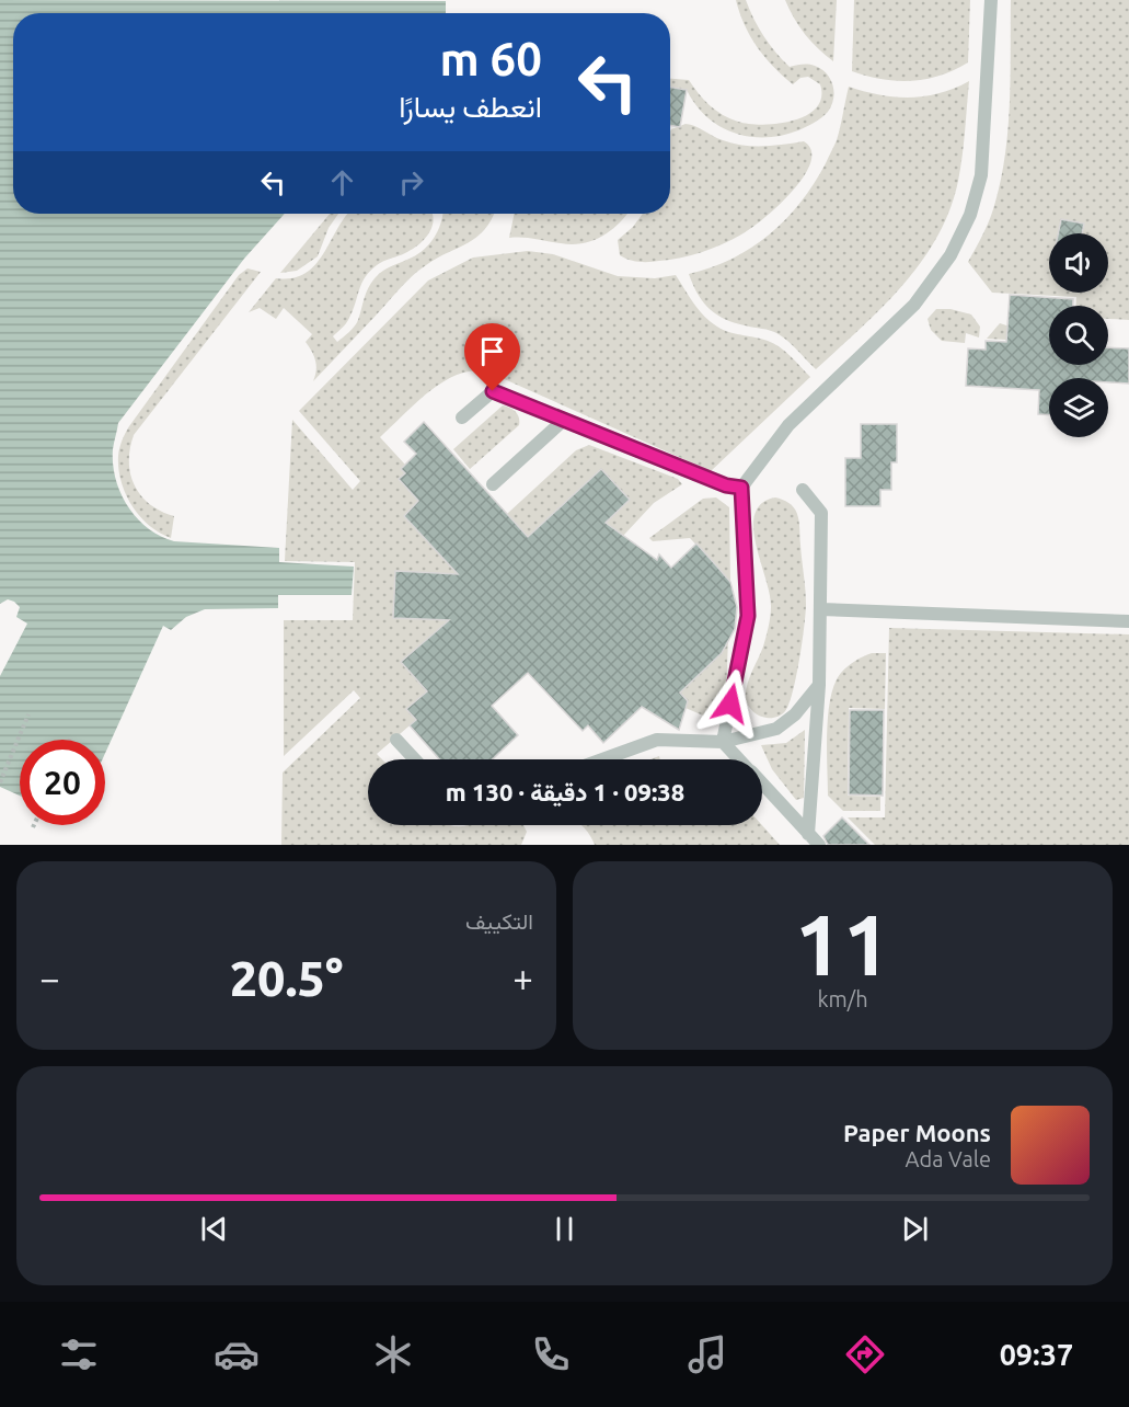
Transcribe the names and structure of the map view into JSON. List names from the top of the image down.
{
  "page": {
    "turn": ["60 m", "انعطف يسارًا"],
    "limit": "20",
    "trip": "09:38 · 1 دقيقة · 130 m",
    "tile": [
      ["11", "km/h"],
      "التكييف"
    ],
    "heat": ["−", "20.5°", "+"],
    "song": ["Paper Moons", "Ada Vale"],
    "tabs": "09:37"
  }
}
